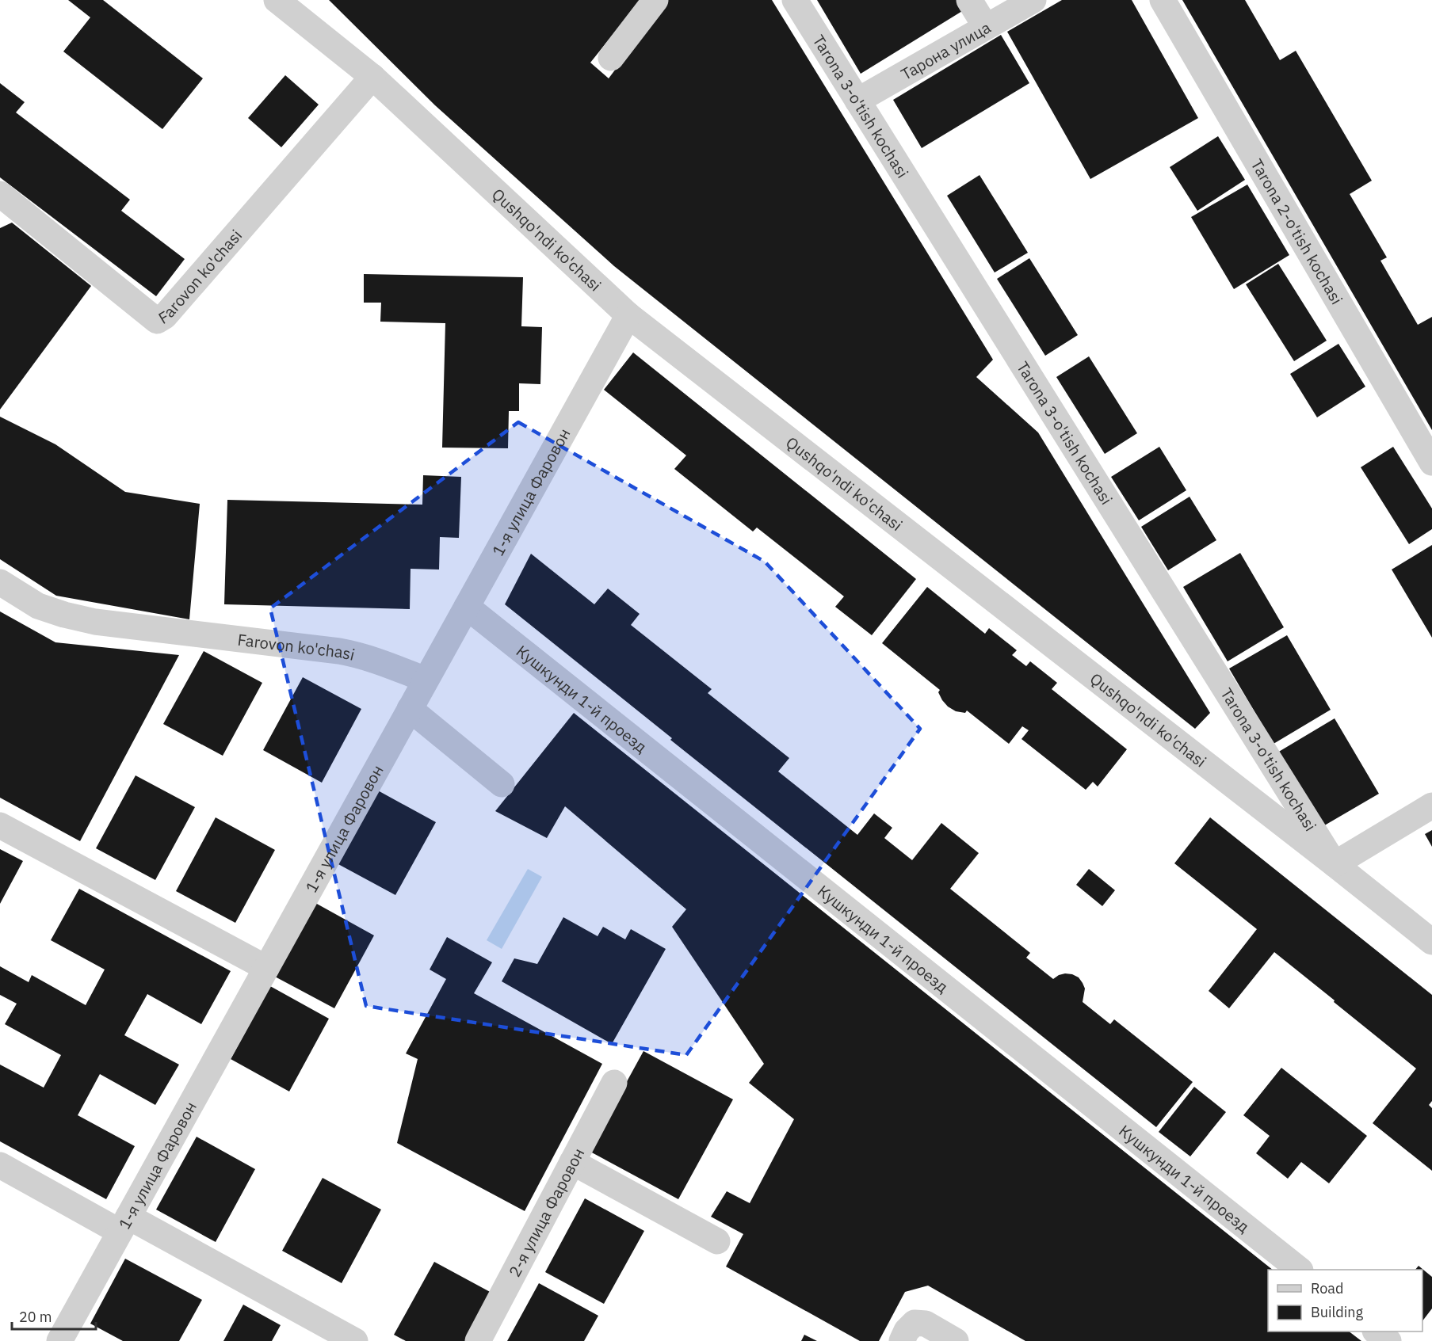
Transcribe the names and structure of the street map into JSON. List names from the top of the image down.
{
  "streets": {
    "street": [
      "Тарона улица",
      "Tarona 3-o'tish kochasi",
      "Tarona 2-o'tish kochasi",
      "Qushqo'ndi ko'chasi",
      "Farovon ko'chasi",
      "1-я улица Фаровон",
      "Кушкунди 1-й проезд",
      "2-я улица Фаровон"
    ]
  },
  "crossings": [
    ["Тарона улица", "Tarona 3-o'tish kochasi"],
    ["Tarona 3-o'tish kochasi", "Qushqo'ndi ko'chasi"],
    ["Qushqo'ndi ko'chasi", "Farovon ko'chasi"],
    ["Qushqo'ndi ko'chasi", "1-я улица Фаровон"],
    ["Farovon ko'chasi", "1-я улица Фаровон"],
    ["1-я улица Фаровон", "Кушкунди 1-й проезд"]
  ],
  "legend": ["Road", "Building"],
  "scale_bar": "20 m"
}
